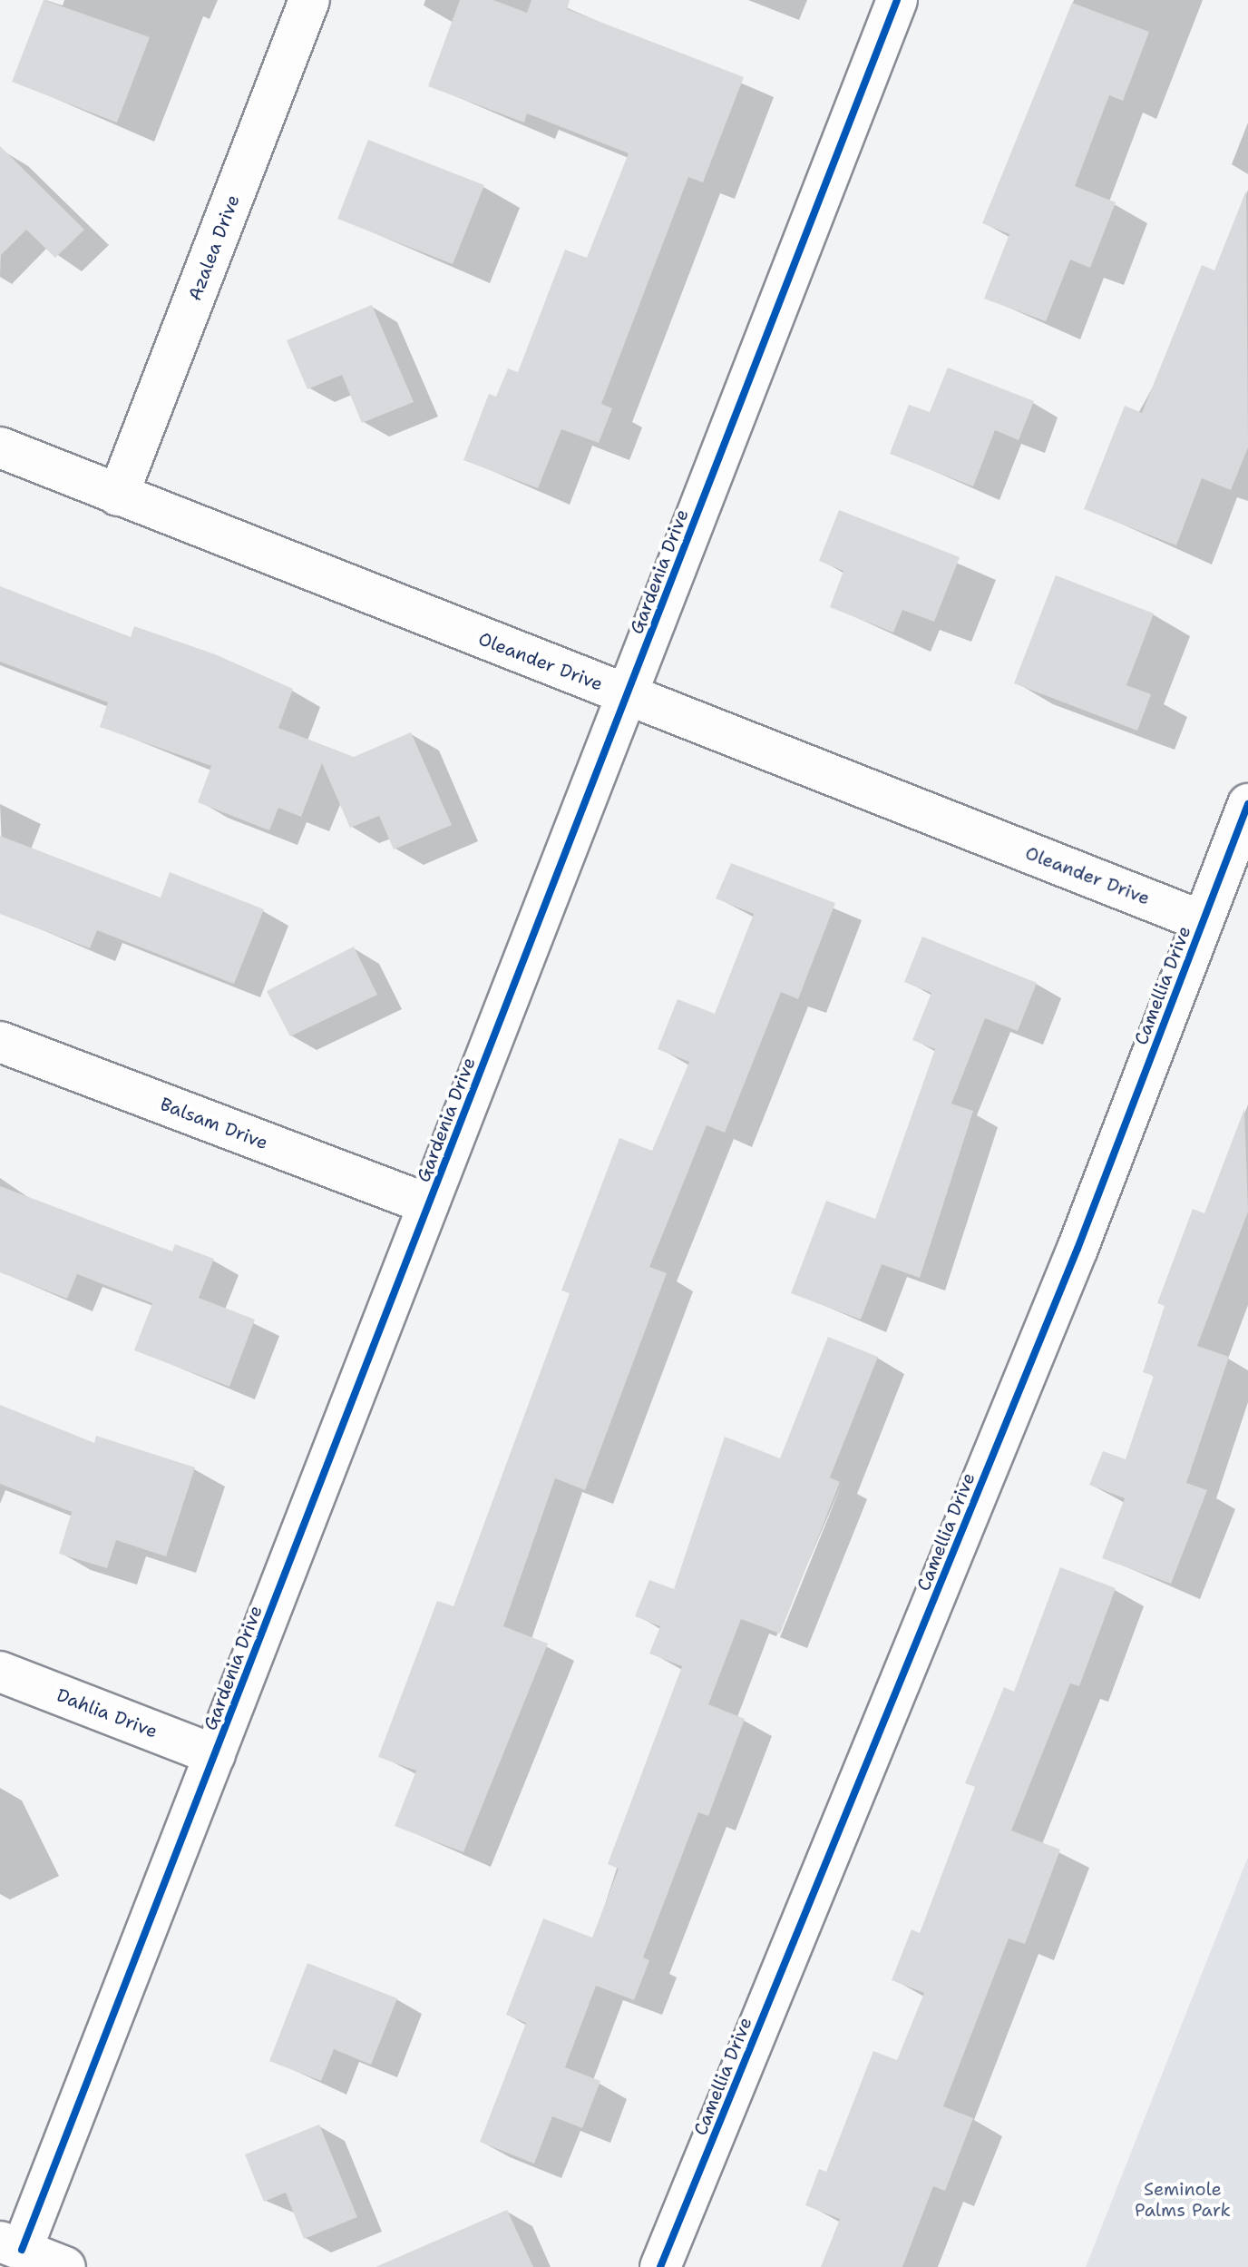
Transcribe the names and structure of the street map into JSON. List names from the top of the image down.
{
  "streets": {
    "street": [
      "Azalea Drive",
      "Gardenia Drive",
      "Oleander Drive",
      "Camellia Drive",
      "Balsam Drive",
      "Dahlia Drive"
    ]
  },
  "crossings": [
    ["Azalea Drive", "Oleander Drive"],
    ["Gardenia Drive", "Oleander Drive"],
    ["Gardenia Drive", "Balsam Drive"],
    ["Gardenia Drive", "Dahlia Drive"],
    ["Oleander Drive", "Camellia Drive"]
  ],
  "parks": ["Seminole Palms Park"]
}
